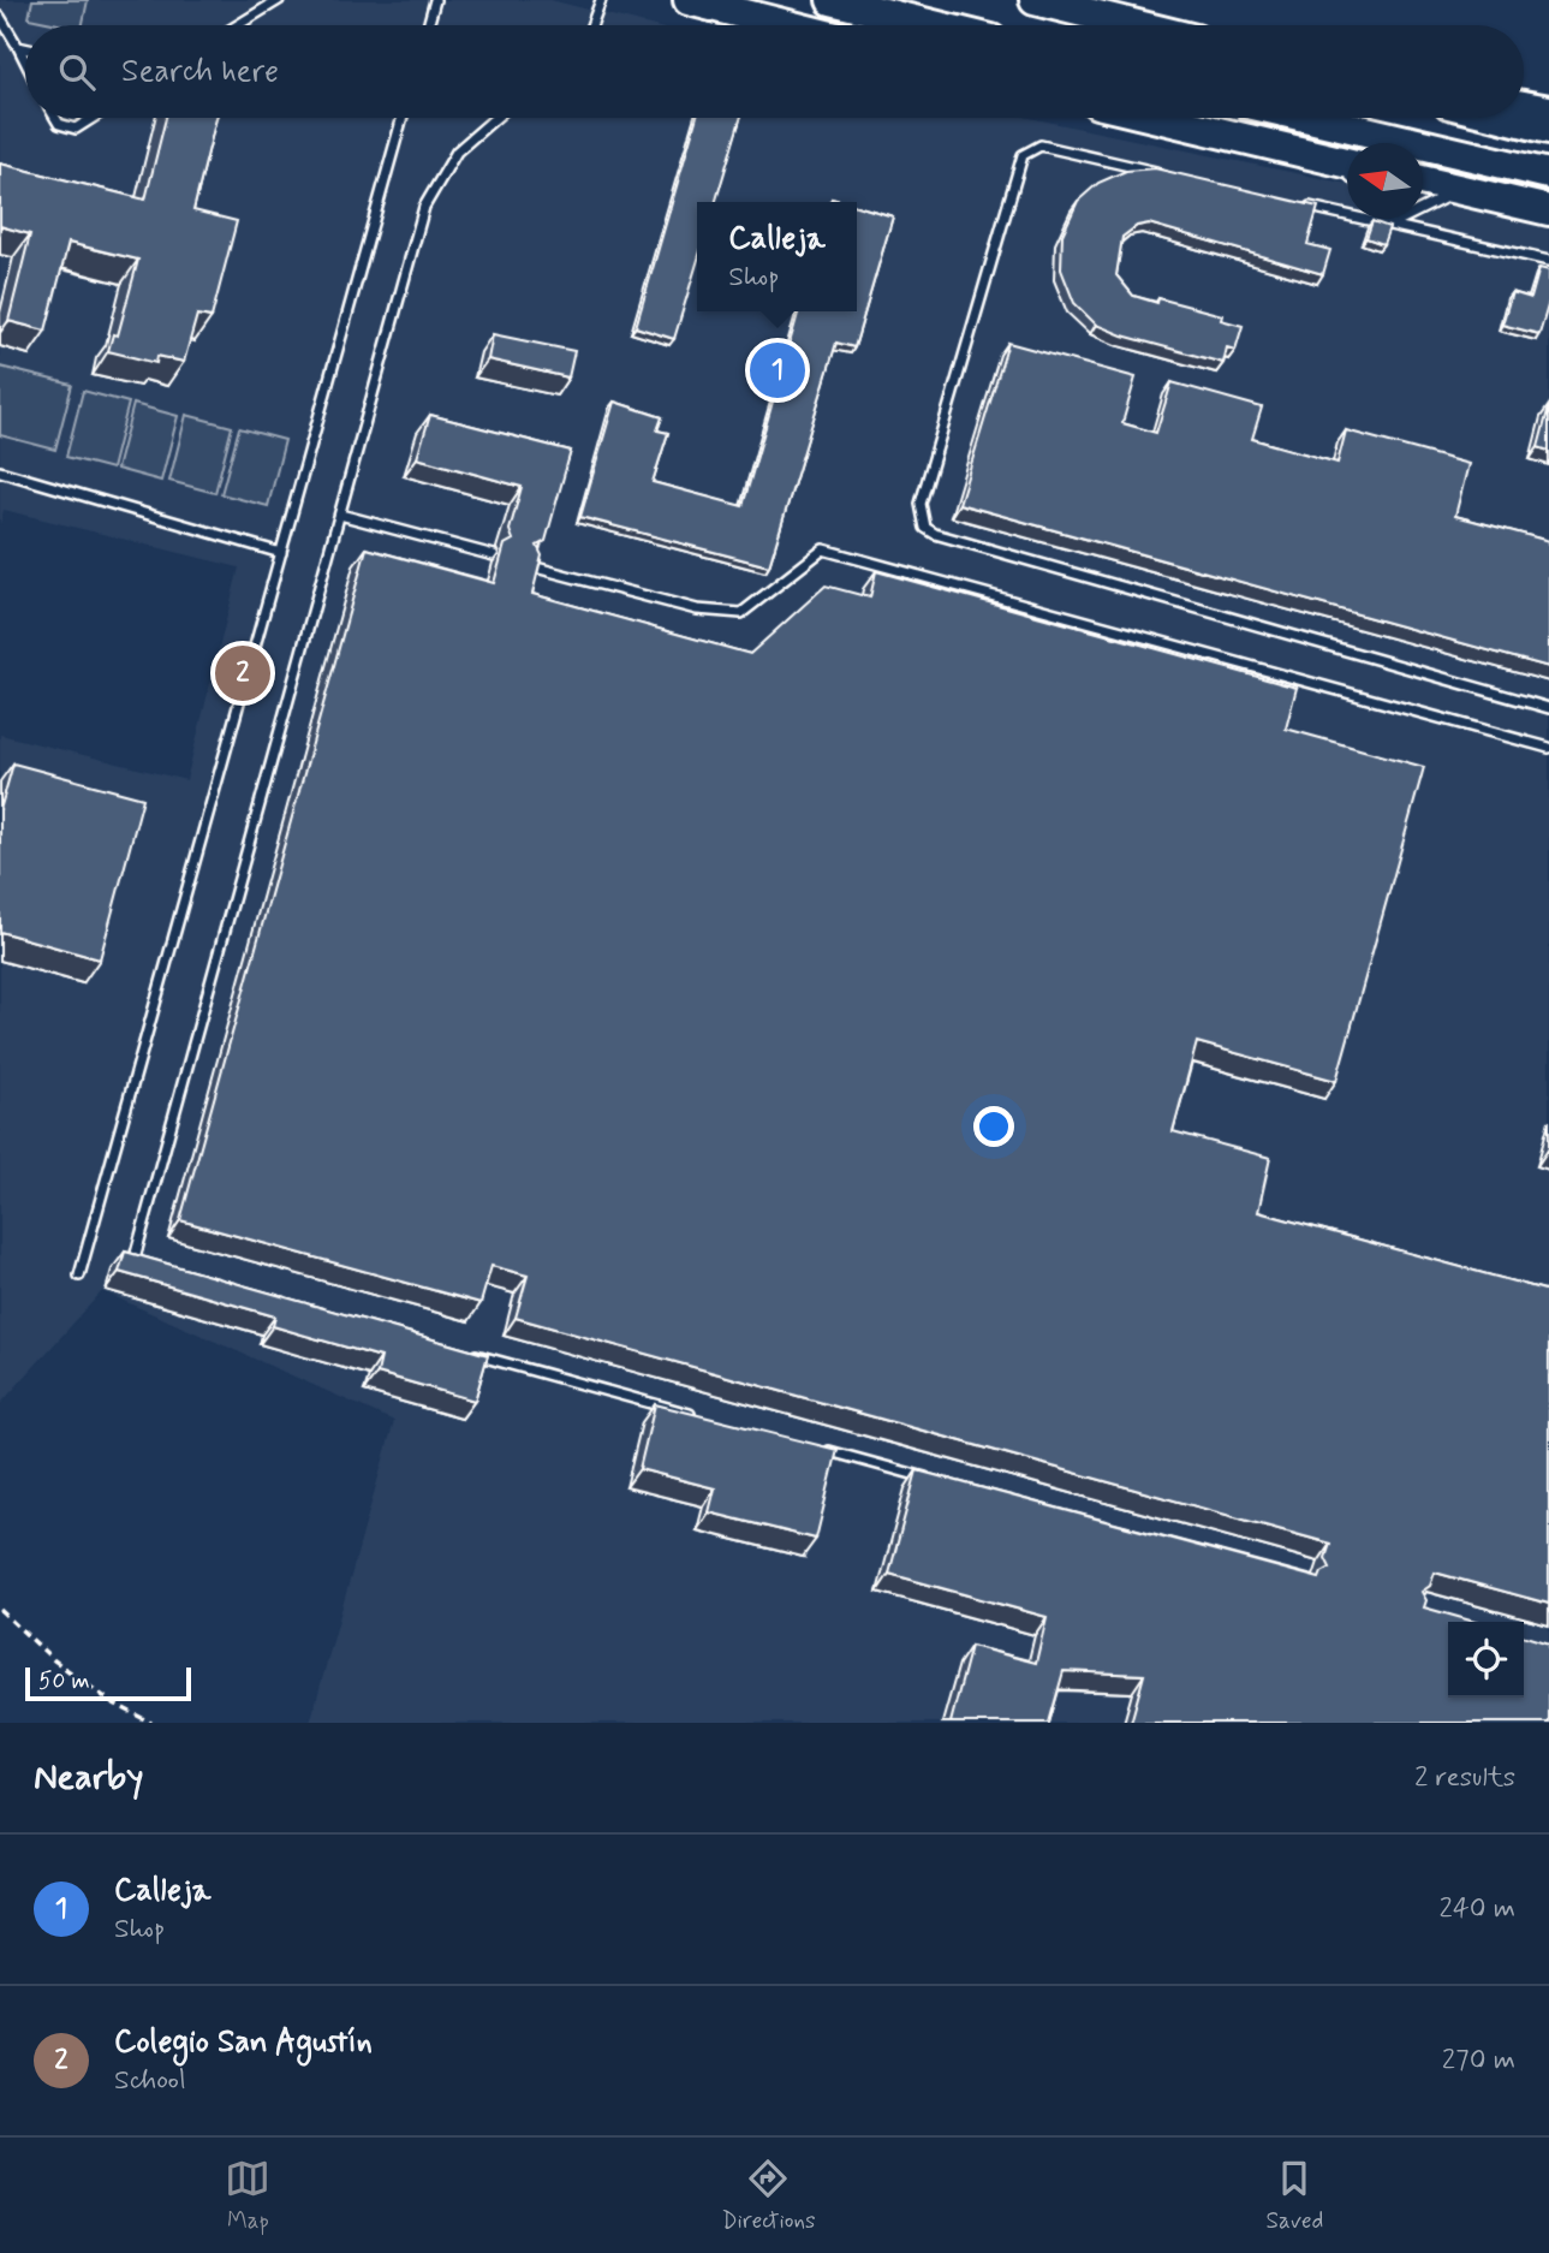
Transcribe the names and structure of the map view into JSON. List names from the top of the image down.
{
  "scale_bar": "50 m",
  "north": "left",
  "page": {
    "search": "Search here",
    "popup": ["Calleja", "Shop"],
    "pins": ["1", "2"],
    "scale": "50 m",
    "heading": ["Nearby", "2 results"],
    "list": [
      {
        "mark": "1",
        "name": "Calleja",
        "note": "Shop",
        "value": "240 m"
      },
      {
        "mark": "2",
        "name": "Colegio San Agustín",
        "note": "School",
        "value": "270 m"
      }
    ],
    "nav": ["Map", "Directions", "Saved"]
  }
}
